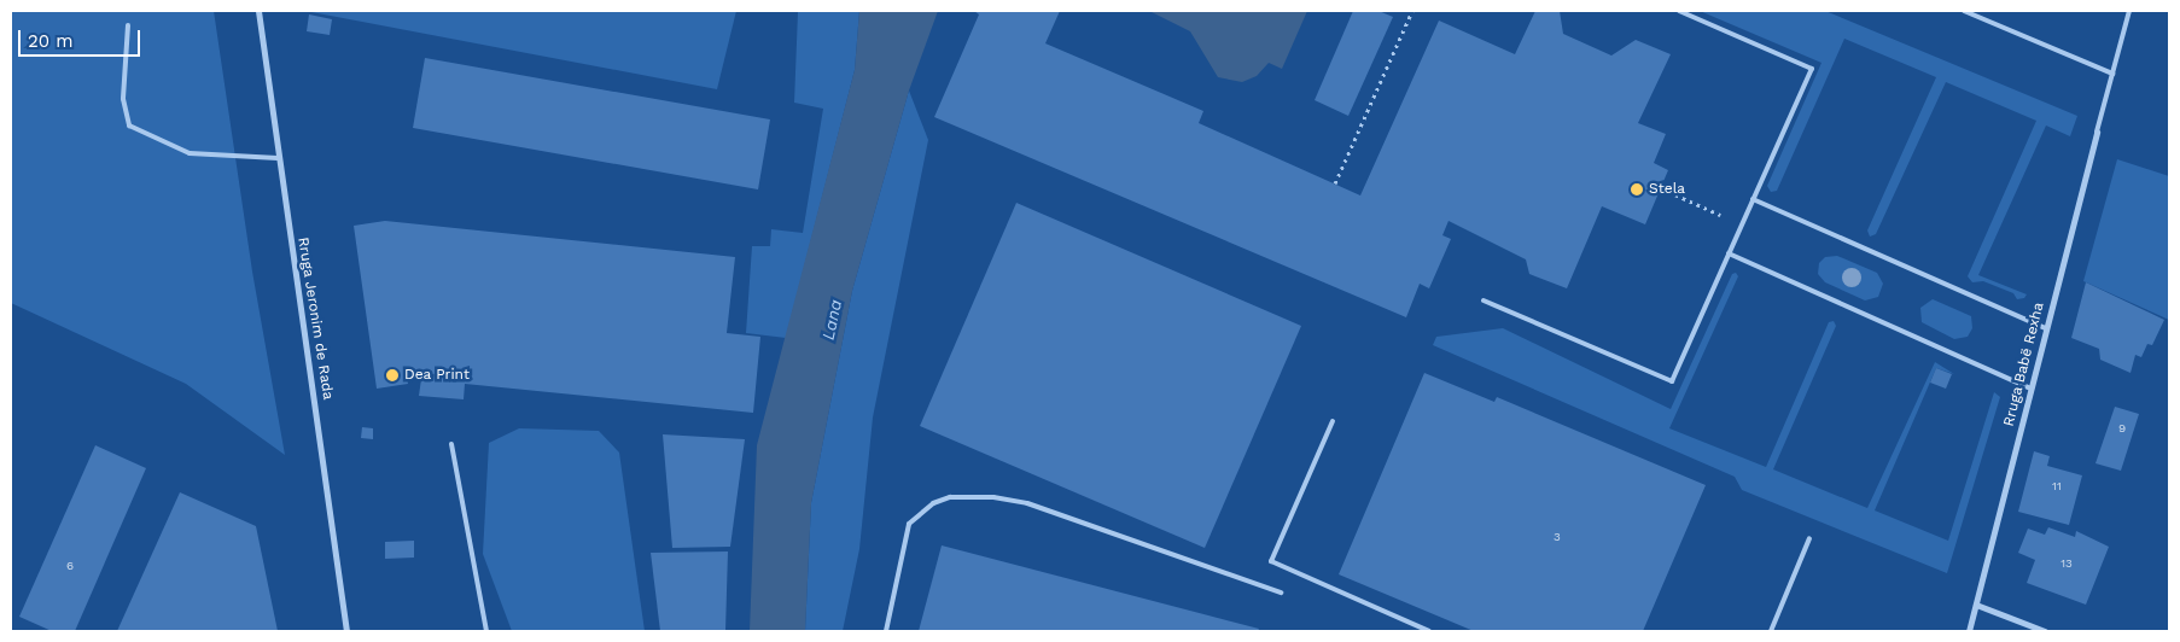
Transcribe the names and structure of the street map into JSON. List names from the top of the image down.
{
  "streets": {
    "street": ["Rruga Jeronim de Rada", "Rruga Babë Rexha"]
  },
  "water": ["Lana"],
  "places": ["Stela", "Dea Print"],
  "house_numbers": [
    "9",
    "11",
    "3",
    "13",
    "6"
  ],
  "scale_bar": "20 m"
}
